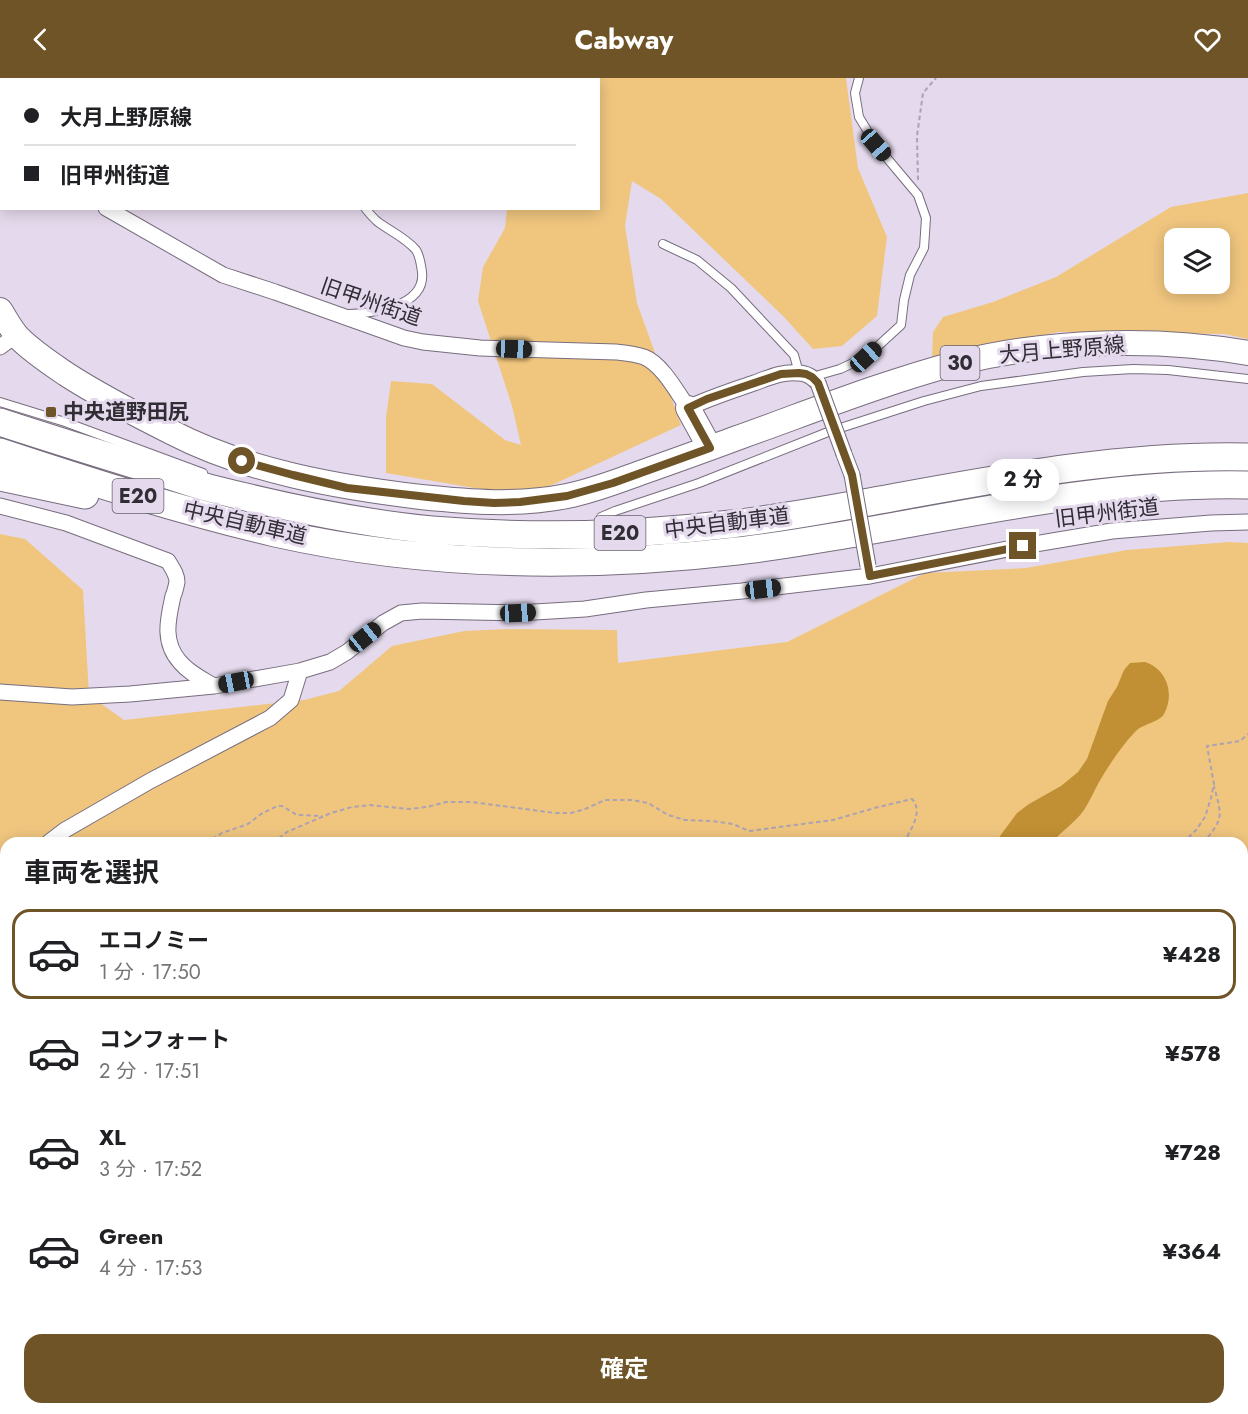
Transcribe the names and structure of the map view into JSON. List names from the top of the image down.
{
  "streets": {
    "highway": ["E20", "中央自動車道"],
    "main road": ["大月上野原線", "30"],
    "street": ["旧甲州街道"]
  },
  "places": {
    "transit": ["中央道野田尻"]
  },
  "page": {
    "header": "Cabway",
    "banner": ["大月上野原線", "旧甲州街道"],
    "bubble": "2 分",
    "heading": "車両を選択",
    "list": [
      {
        "name": "エコノミー",
        "note": "1 分 · 17:50",
        "value": "¥428"
      },
      {
        "name": "コンフォート",
        "note": "2 分 · 17:51",
        "value": "¥578"
      },
      {
        "name": "XL",
        "note": "3 分 · 17:52",
        "value": "¥728"
      },
      {
        "name": "Green",
        "note": "4 分 · 17:53",
        "value": "¥364"
      }
    ],
    "buttons": "確定"
  }
}
